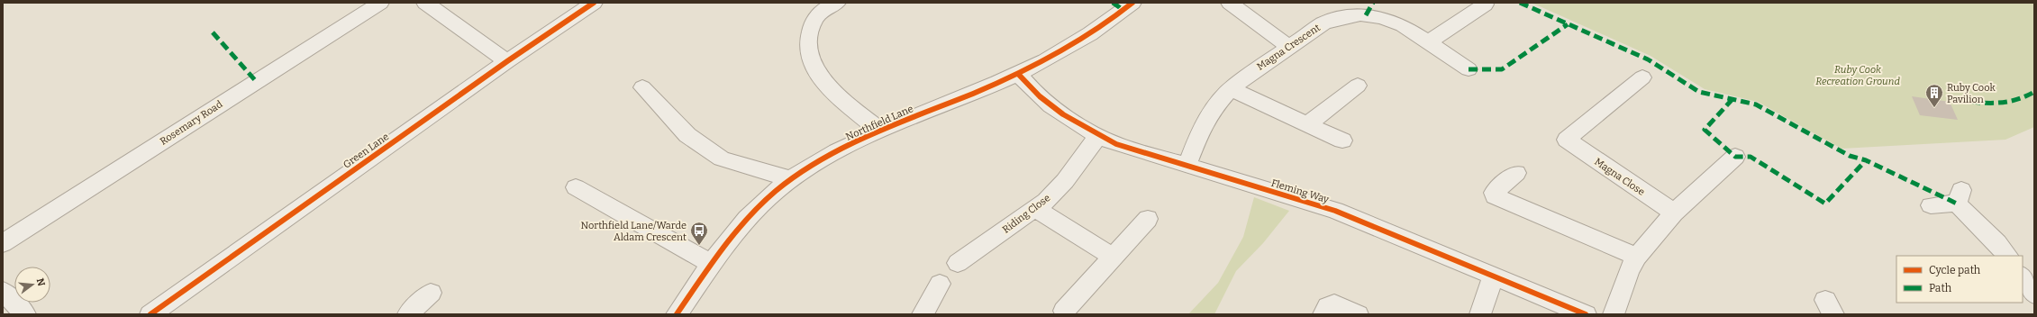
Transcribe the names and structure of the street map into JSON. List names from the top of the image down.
{
  "streets": {
    "street": [
      "Magna Crescent",
      "Rosemary Road",
      "Northfield Lane",
      "Green Lane",
      "Magna Close",
      "Fleming Way",
      "Riding Close"
    ]
  },
  "crossings": [
    ["Magna Crescent", "Fleming Way"],
    ["Northfield Lane", "Fleming Way"],
    ["Fleming Way", "Riding Close"]
  ],
  "parks": ["Ruby Cook Recreation Ground"],
  "places": {
    "building": ["Ruby Cook Pavilion"],
    "bus stop": ["Northfield Lane/Warde Aldam Crescent"]
  },
  "legend": ["Cycle path", "Path"],
  "north": "right"
}
